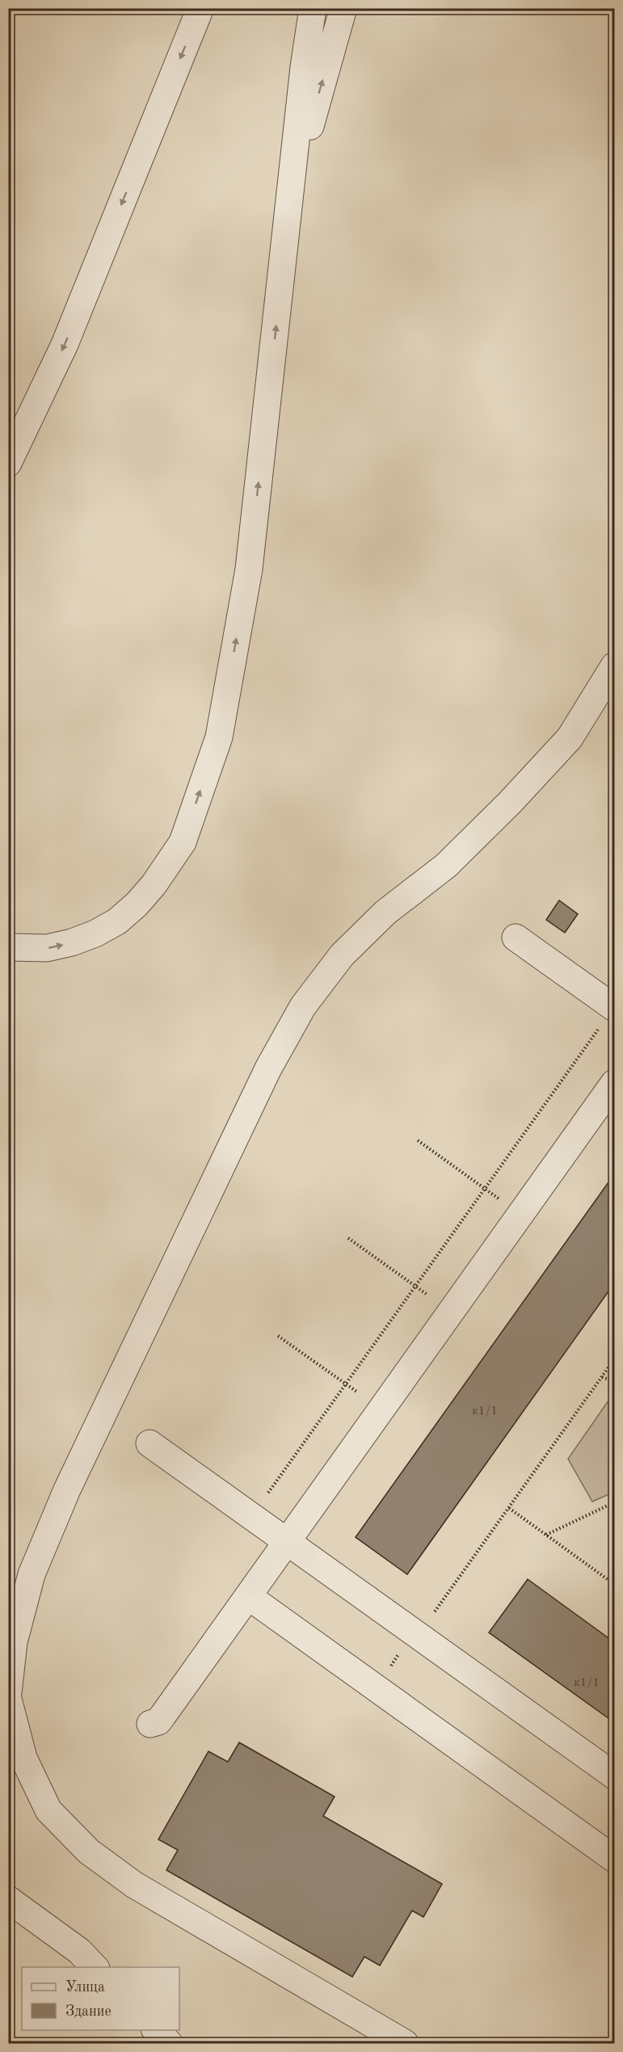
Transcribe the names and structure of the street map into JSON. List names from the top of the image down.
{
  "house_numbers": ["к1/1", "к1/1"],
  "legend": ["Улица", "Здание"]
}
